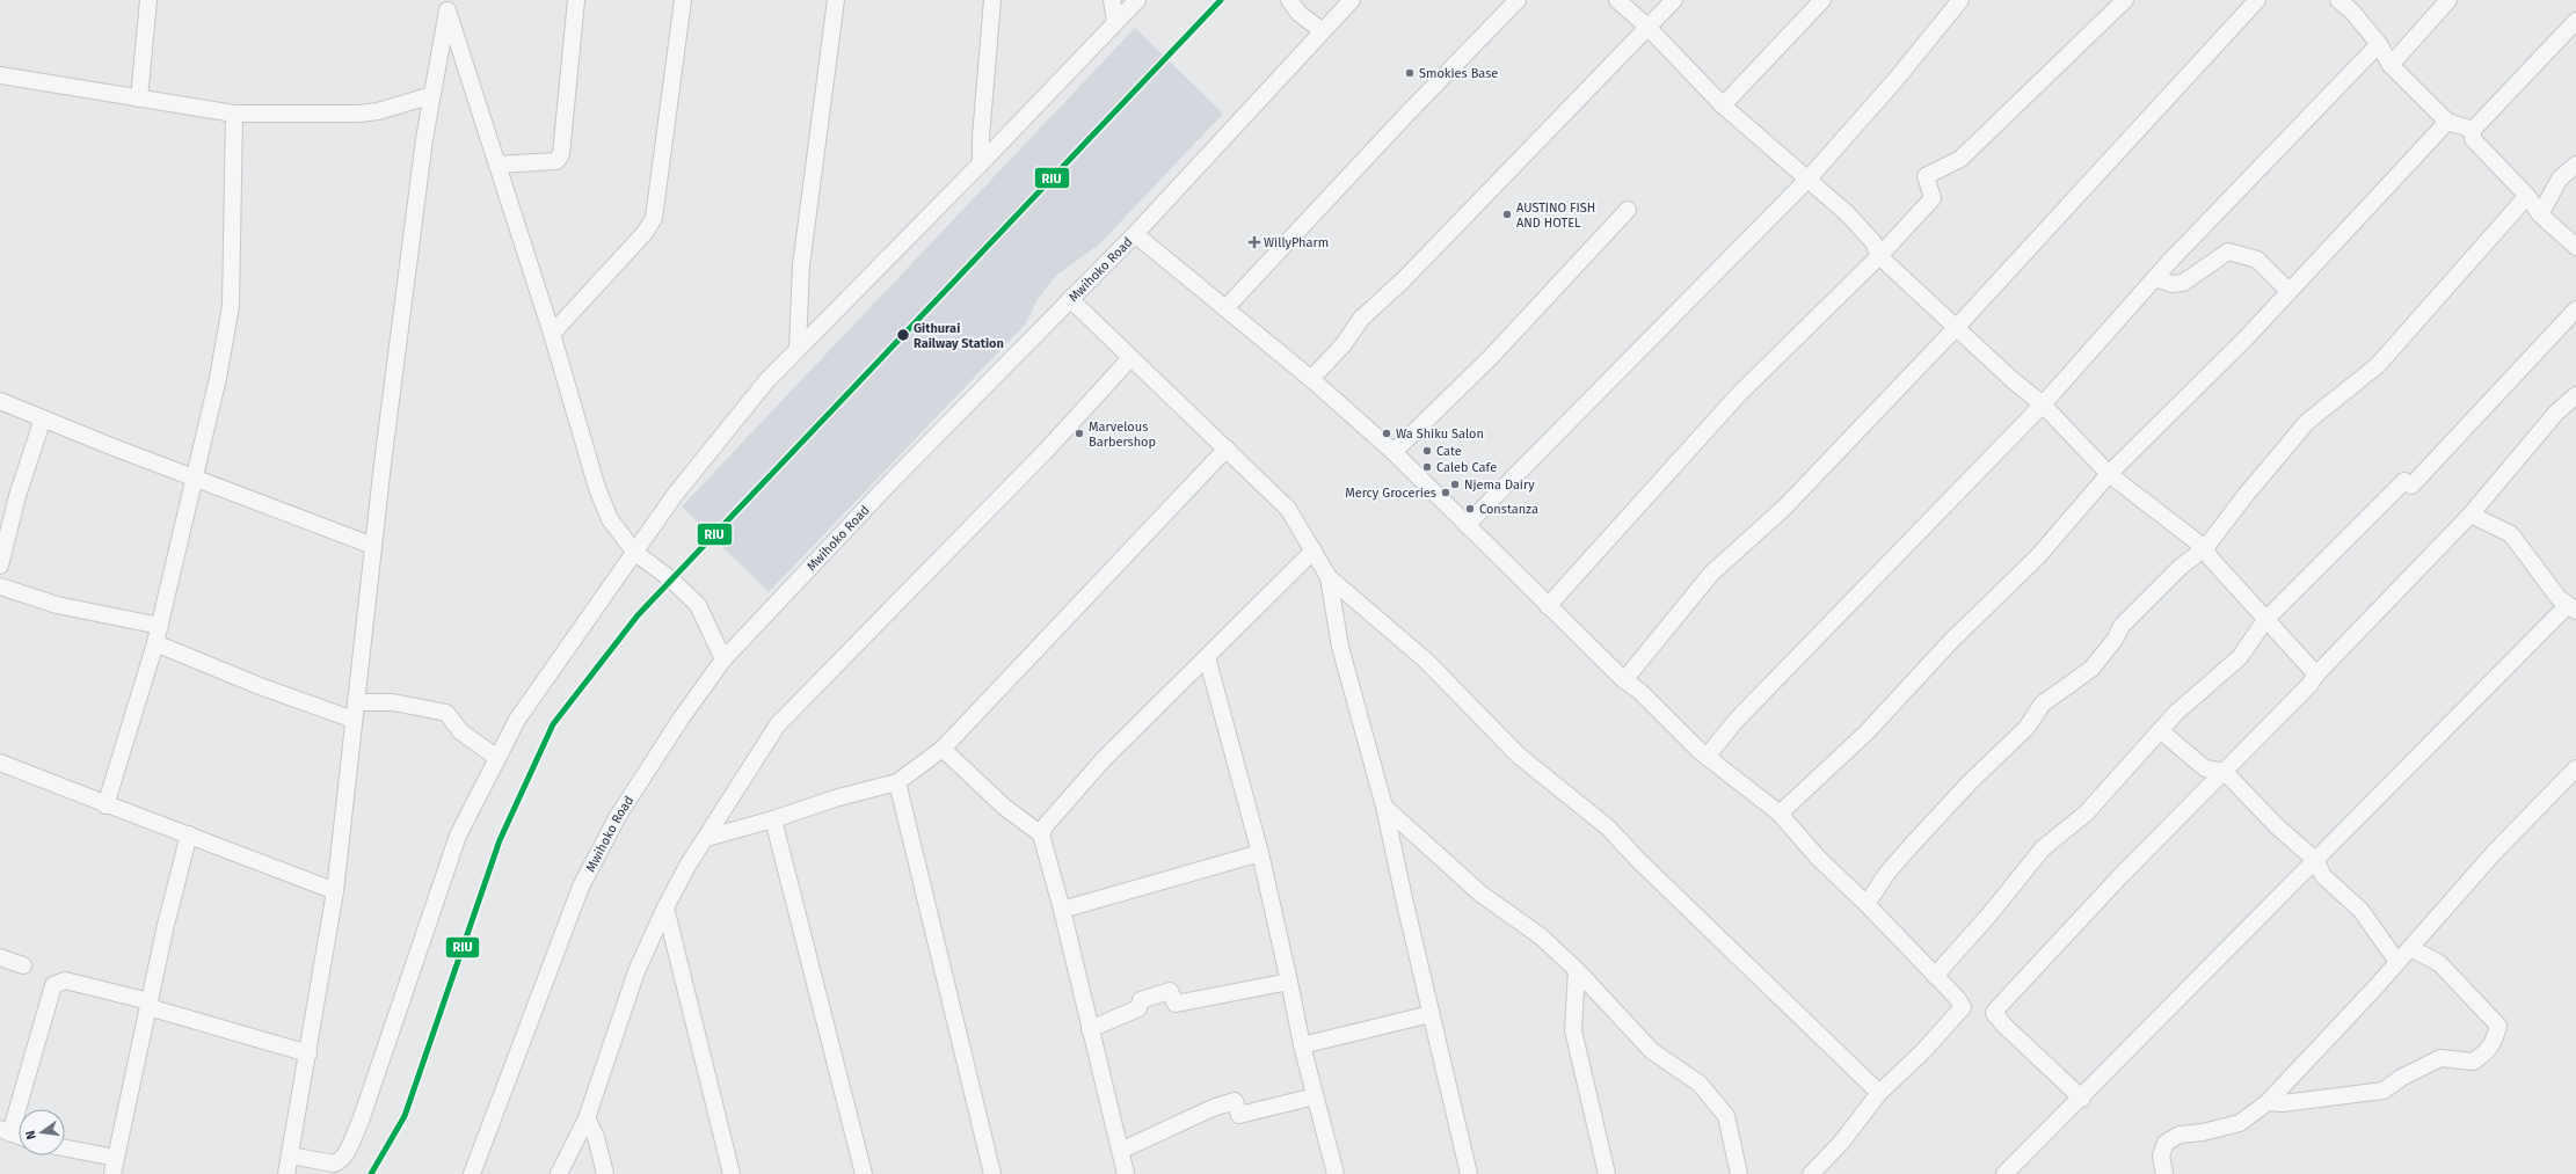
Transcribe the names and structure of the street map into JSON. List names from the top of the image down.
{
  "streets": {
    "street": ["Mwihoko Road"]
  },
  "places": {
    "other": [
      "Smokies Base",
      "AUSTINO FISH AND HOTEL",
      "Githurai Railway Station",
      "Marvelous Barbershop",
      "Wa Shiku Salon",
      "Cate",
      "Caleb Cafe",
      "Njema Dairy",
      "Mercy Groceries",
      "Constanza"
    ],
    "health": ["WillyPharm"]
  },
  "lines": ["transit line RIU"],
  "north": "left"
}
